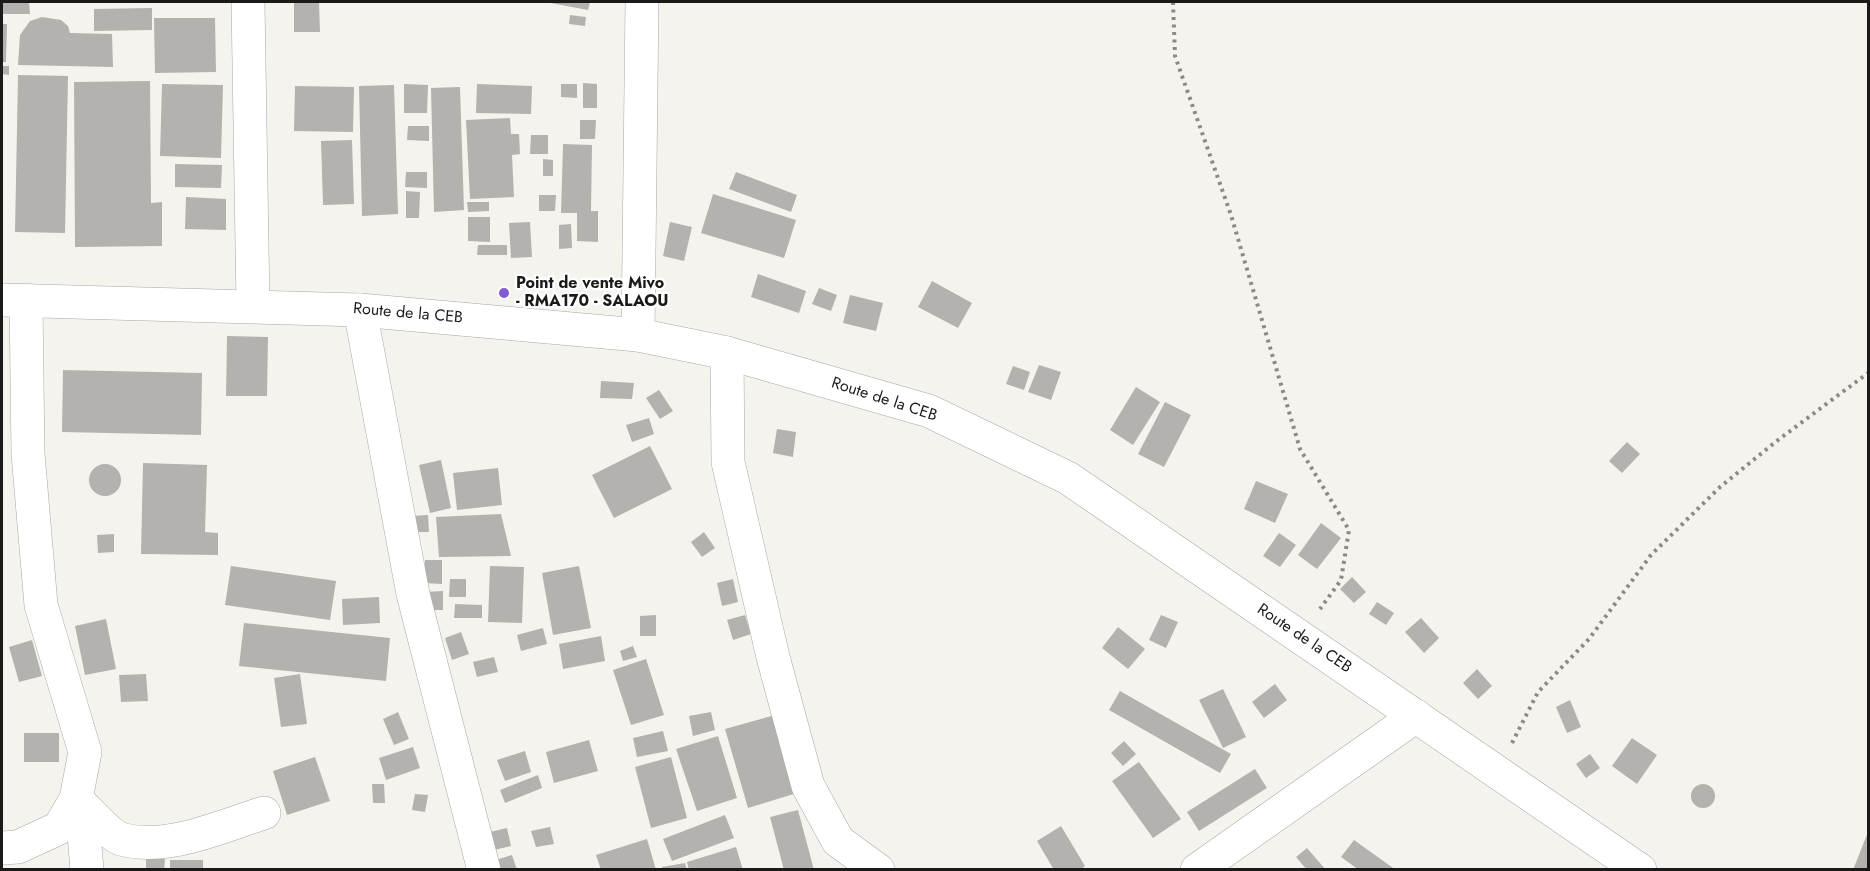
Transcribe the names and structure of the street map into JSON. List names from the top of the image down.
{
  "streets": {
    "street": ["Route de la CEB"]
  },
  "places": ["Point de vente Mivo - RMA170 - SALAOU"]
}
